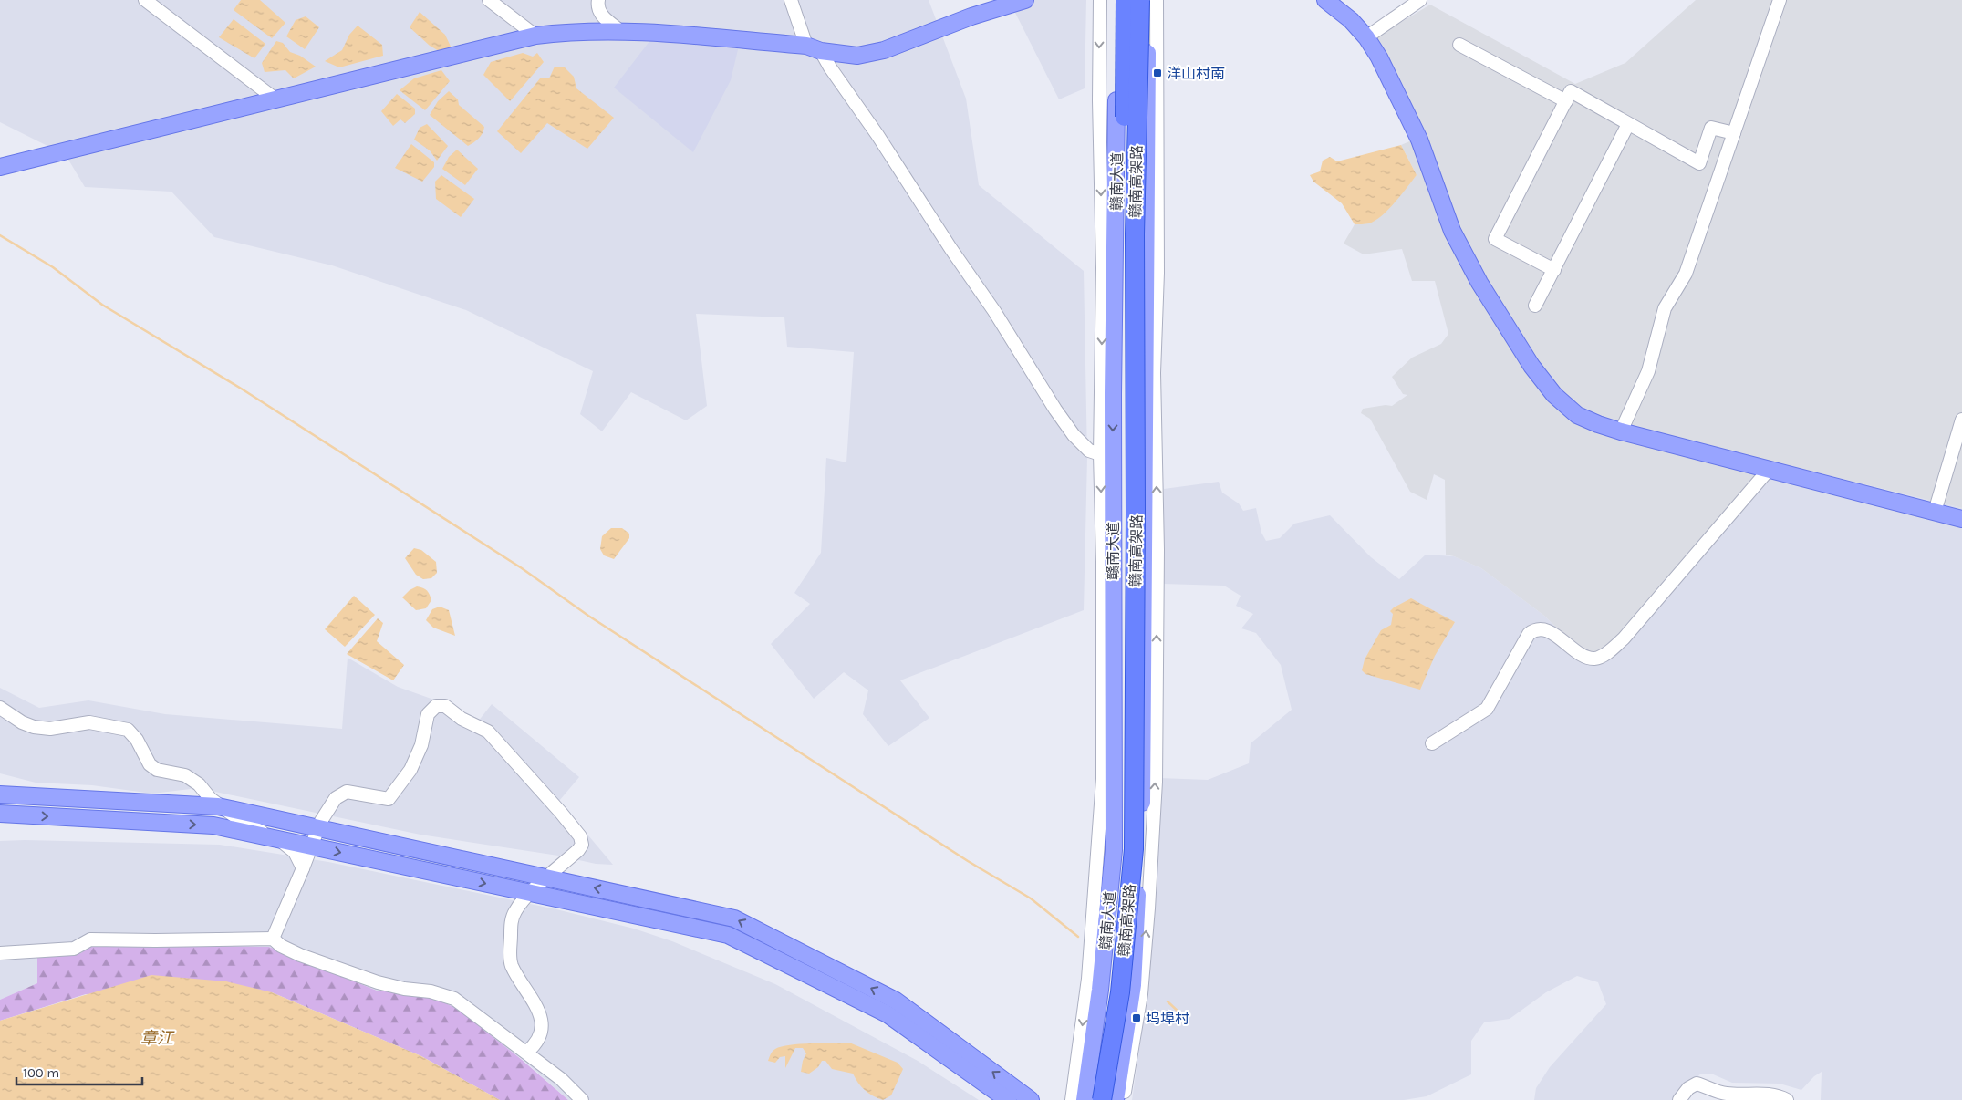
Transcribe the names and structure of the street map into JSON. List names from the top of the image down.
{
  "streets": {
    "highway": ["赣南高架路"],
    "main road": ["赣南大道"]
  },
  "crossings": [
    ["赣南大道", "赣南高架路"]
  ],
  "water": ["章江"],
  "places": {
    "transit": ["洋山村南", "坞埠村"]
  },
  "scale_bar": "100 m"
}
